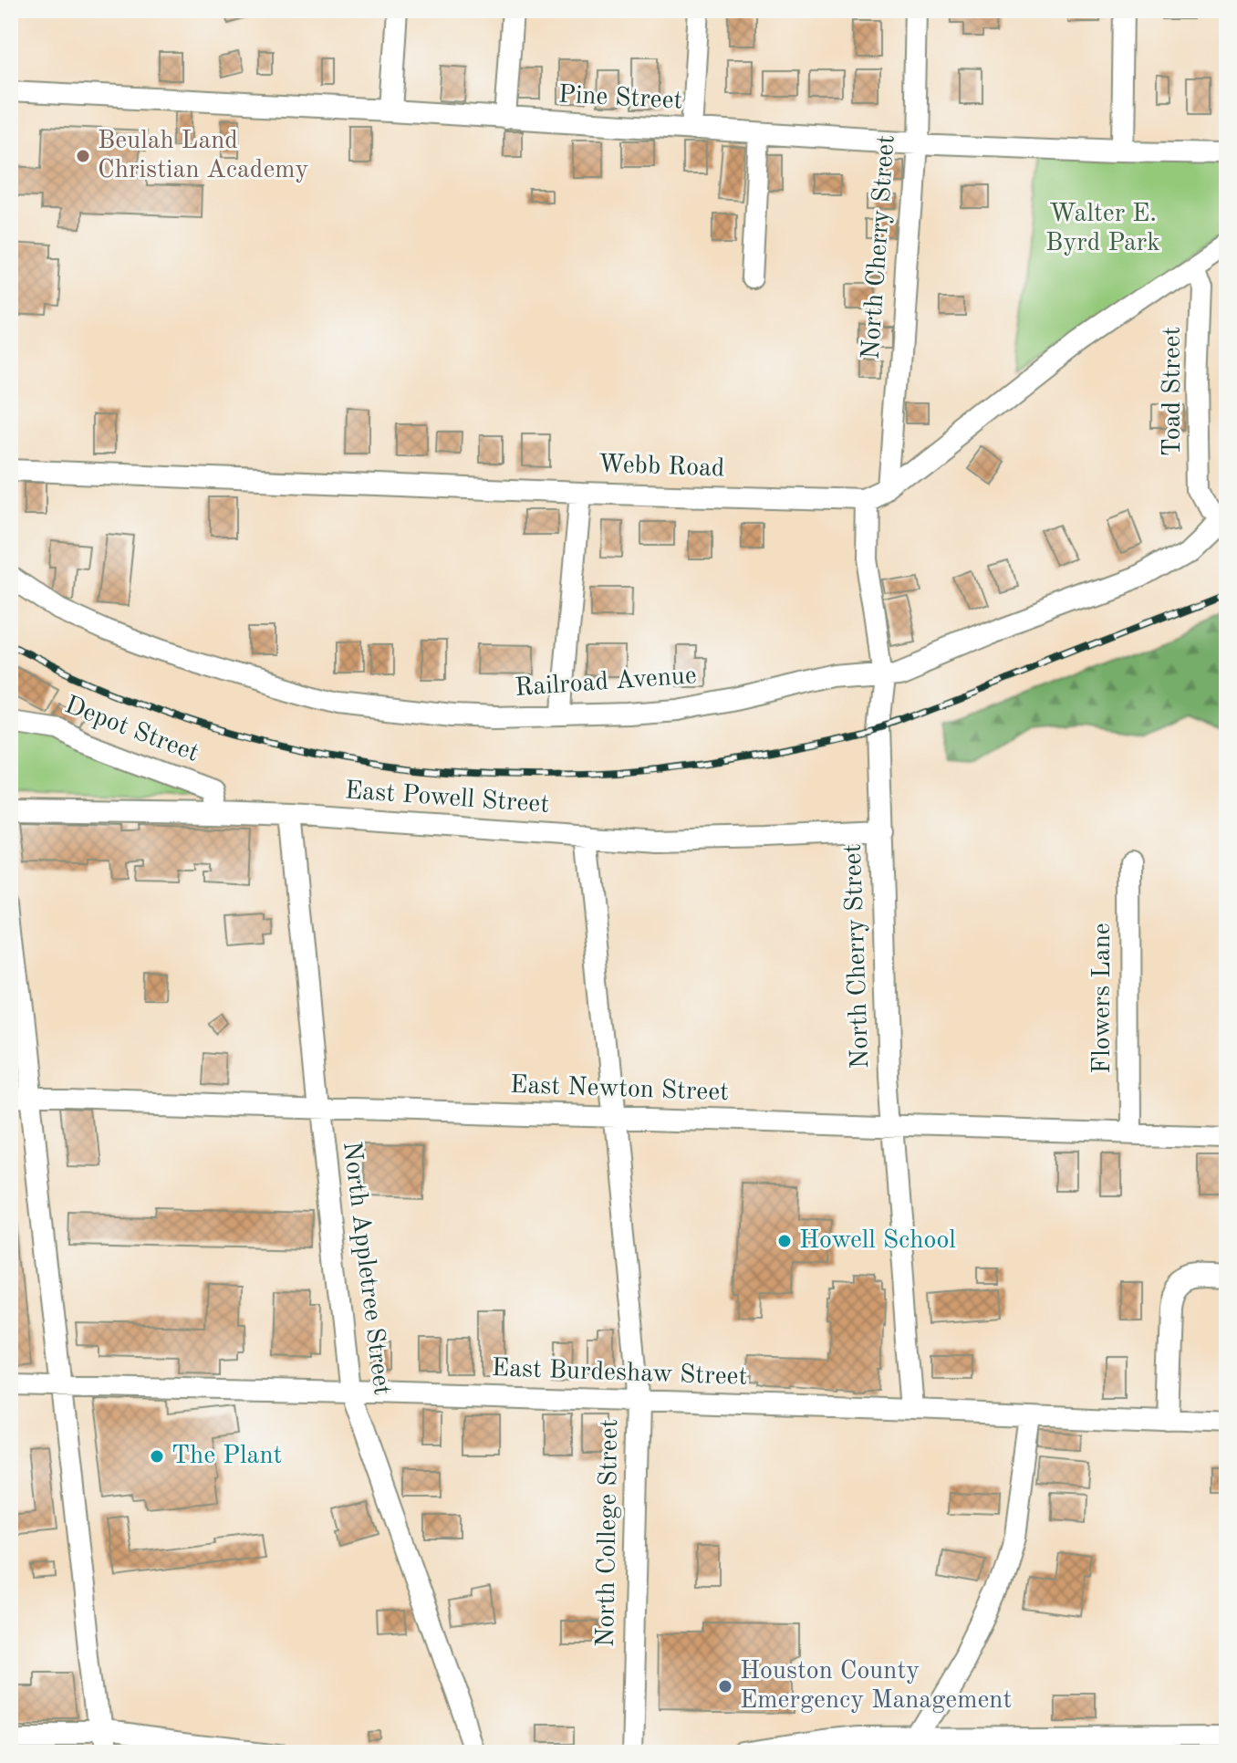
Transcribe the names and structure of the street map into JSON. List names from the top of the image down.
{
  "streets": {
    "street": [
      "Pine Street",
      "North Cherry Street",
      "Toad Street",
      "Webb Road",
      "Railroad Avenue",
      "Depot Street",
      "East Powell Street",
      "Flowers Lane",
      "East Newton Street",
      "North Appletree Street",
      "East Burdeshaw Street",
      "North College Street"
    ]
  },
  "crossings": [
    ["Pine Street", "North Cherry Street"],
    ["North Cherry Street", "Webb Road"],
    ["North Cherry Street", "Railroad Avenue"],
    ["North Cherry Street", "East Powell Street"],
    ["North Cherry Street", "East Newton Street"],
    ["North Cherry Street", "East Burdeshaw Street"],
    ["Toad Street", "Webb Road"],
    ["Toad Street", "Railroad Avenue"],
    ["Depot Street", "East Powell Street"],
    ["East Powell Street", "North Appletree Street"],
    ["East Powell Street", "North College Street"],
    ["Flowers Lane", "East Newton Street"],
    ["East Newton Street", "North Appletree Street"],
    ["East Newton Street", "North College Street"],
    ["North Appletree Street", "East Burdeshaw Street"],
    ["East Burdeshaw Street", "North College Street"]
  ],
  "parks": ["Walter E. Byrd Park"],
  "places": [
    "Beulah Land Christian Academy",
    "Howell School",
    "The Plant",
    "Houston County Emergency Management"
  ]
}
